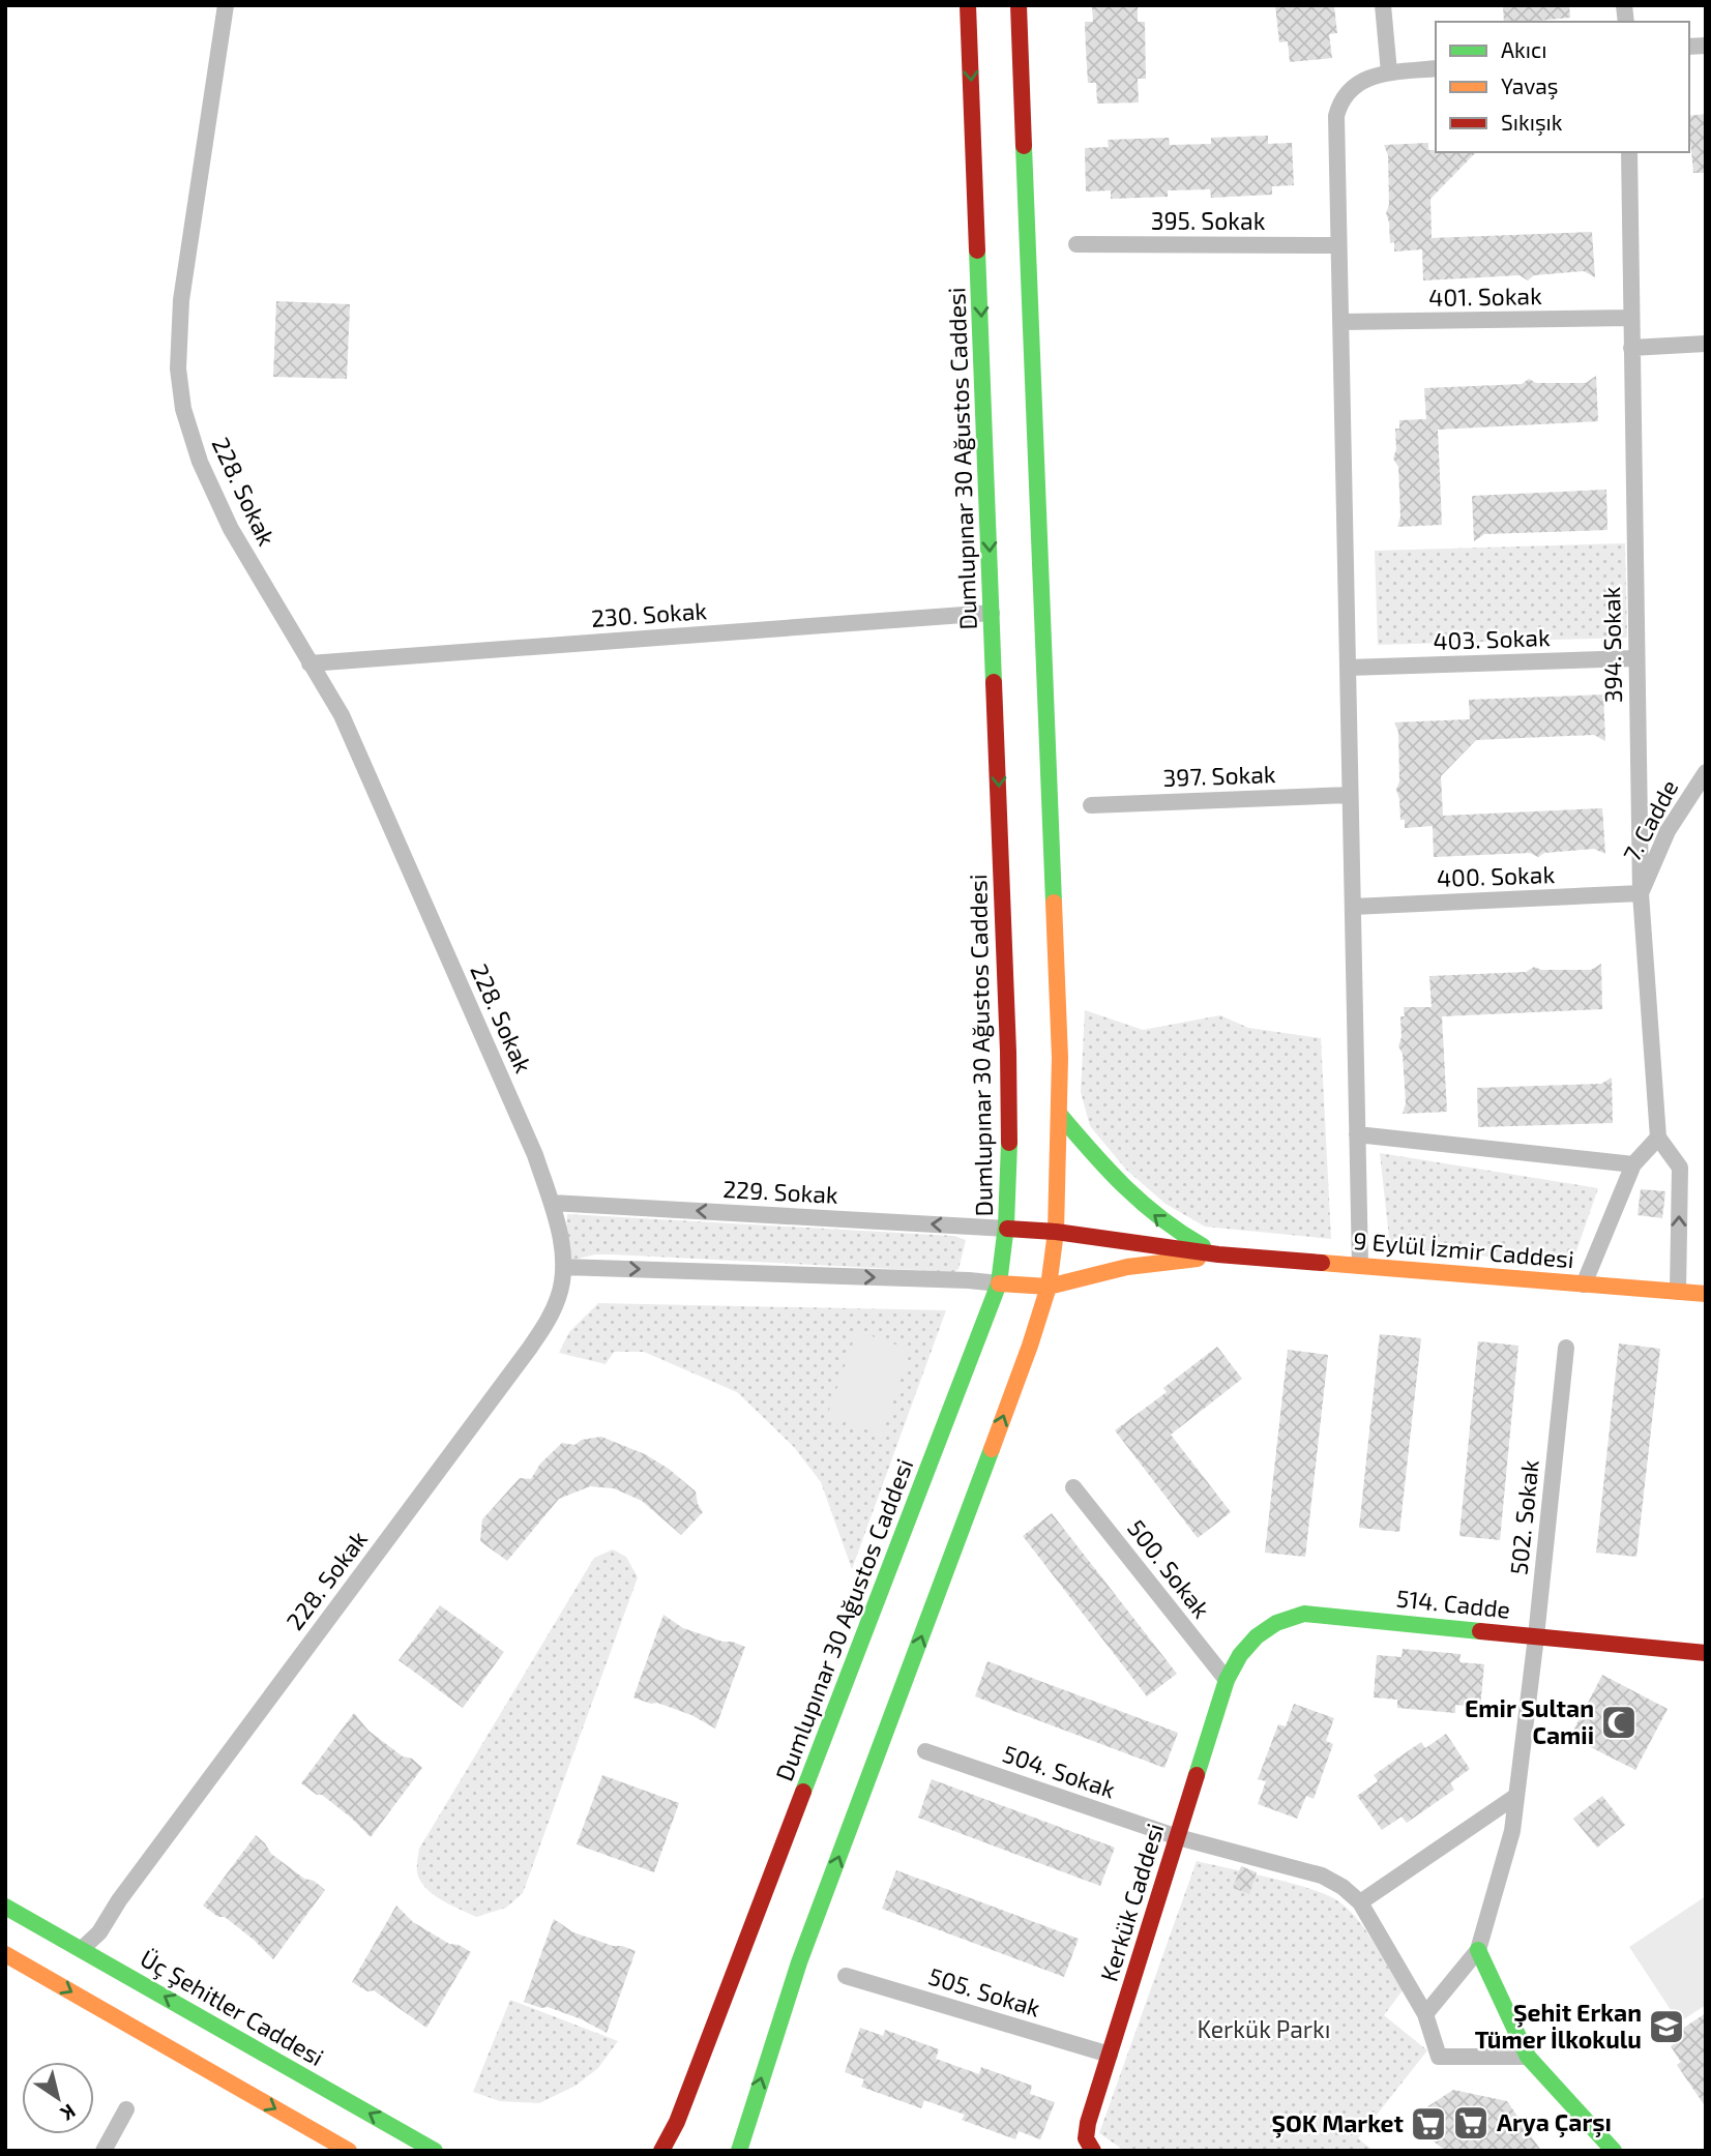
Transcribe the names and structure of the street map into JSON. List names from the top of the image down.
{
  "streets": {
    "main road": [
      "Dumlupınar 30 Ağustos Caddesi",
      "9 Eylül İzmir Caddesi",
      "514. Cadde",
      "Kerkük Caddesi",
      "Üç Şehitler Caddesi"
    ],
    "street": [
      "395. Sokak",
      "401. Sokak",
      "228. Sokak",
      "230. Sokak",
      "403. Sokak",
      "394. Sokak",
      "397. Sokak",
      "7. Cadde",
      "400. Sokak",
      "229. Sokak",
      "502. Sokak",
      "500. Sokak",
      "504. Sokak",
      "505. Sokak"
    ]
  },
  "crossings": [
    ["401. Sokak", "394. Sokak"],
    ["Dumlupınar 30 Ağustos Caddesi", "230. Sokak"],
    ["Dumlupınar 30 Ağustos Caddesi", "229. Sokak"],
    ["Dumlupınar 30 Ağustos Caddesi", "9 Eylül İzmir Caddesi"],
    ["228. Sokak", "230. Sokak"],
    ["228. Sokak", "229. Sokak"],
    ["228. Sokak", "Üç Şehitler Caddesi"],
    ["403. Sokak", "394. Sokak"],
    ["394. Sokak", "7. Cadde"],
    ["394. Sokak", "400. Sokak"],
    ["7. Cadde", "400. Sokak"],
    ["229. Sokak", "9 Eylül İzmir Caddesi"],
    ["502. Sokak", "514. Cadde"],
    ["500. Sokak", "514. Cadde"],
    ["500. Sokak", "Kerkük Caddesi"],
    ["514. Cadde", "Kerkük Caddesi"],
    ["504. Sokak", "Kerkük Caddesi"],
    ["Kerkük Caddesi", "505. Sokak"]
  ],
  "parks": ["Kerkük Parkı"],
  "places": {
    "mosque": ["Emir Sultan Camii"],
    "school or university": ["Şehit Erkan Tümer İlkokulu"],
    "supermarket": ["Arya Çarşı", "ŞOK Market"]
  },
  "legend": ["Akıcı", "Yavaş", "Sıkışık"],
  "north": "bottom right"
}
